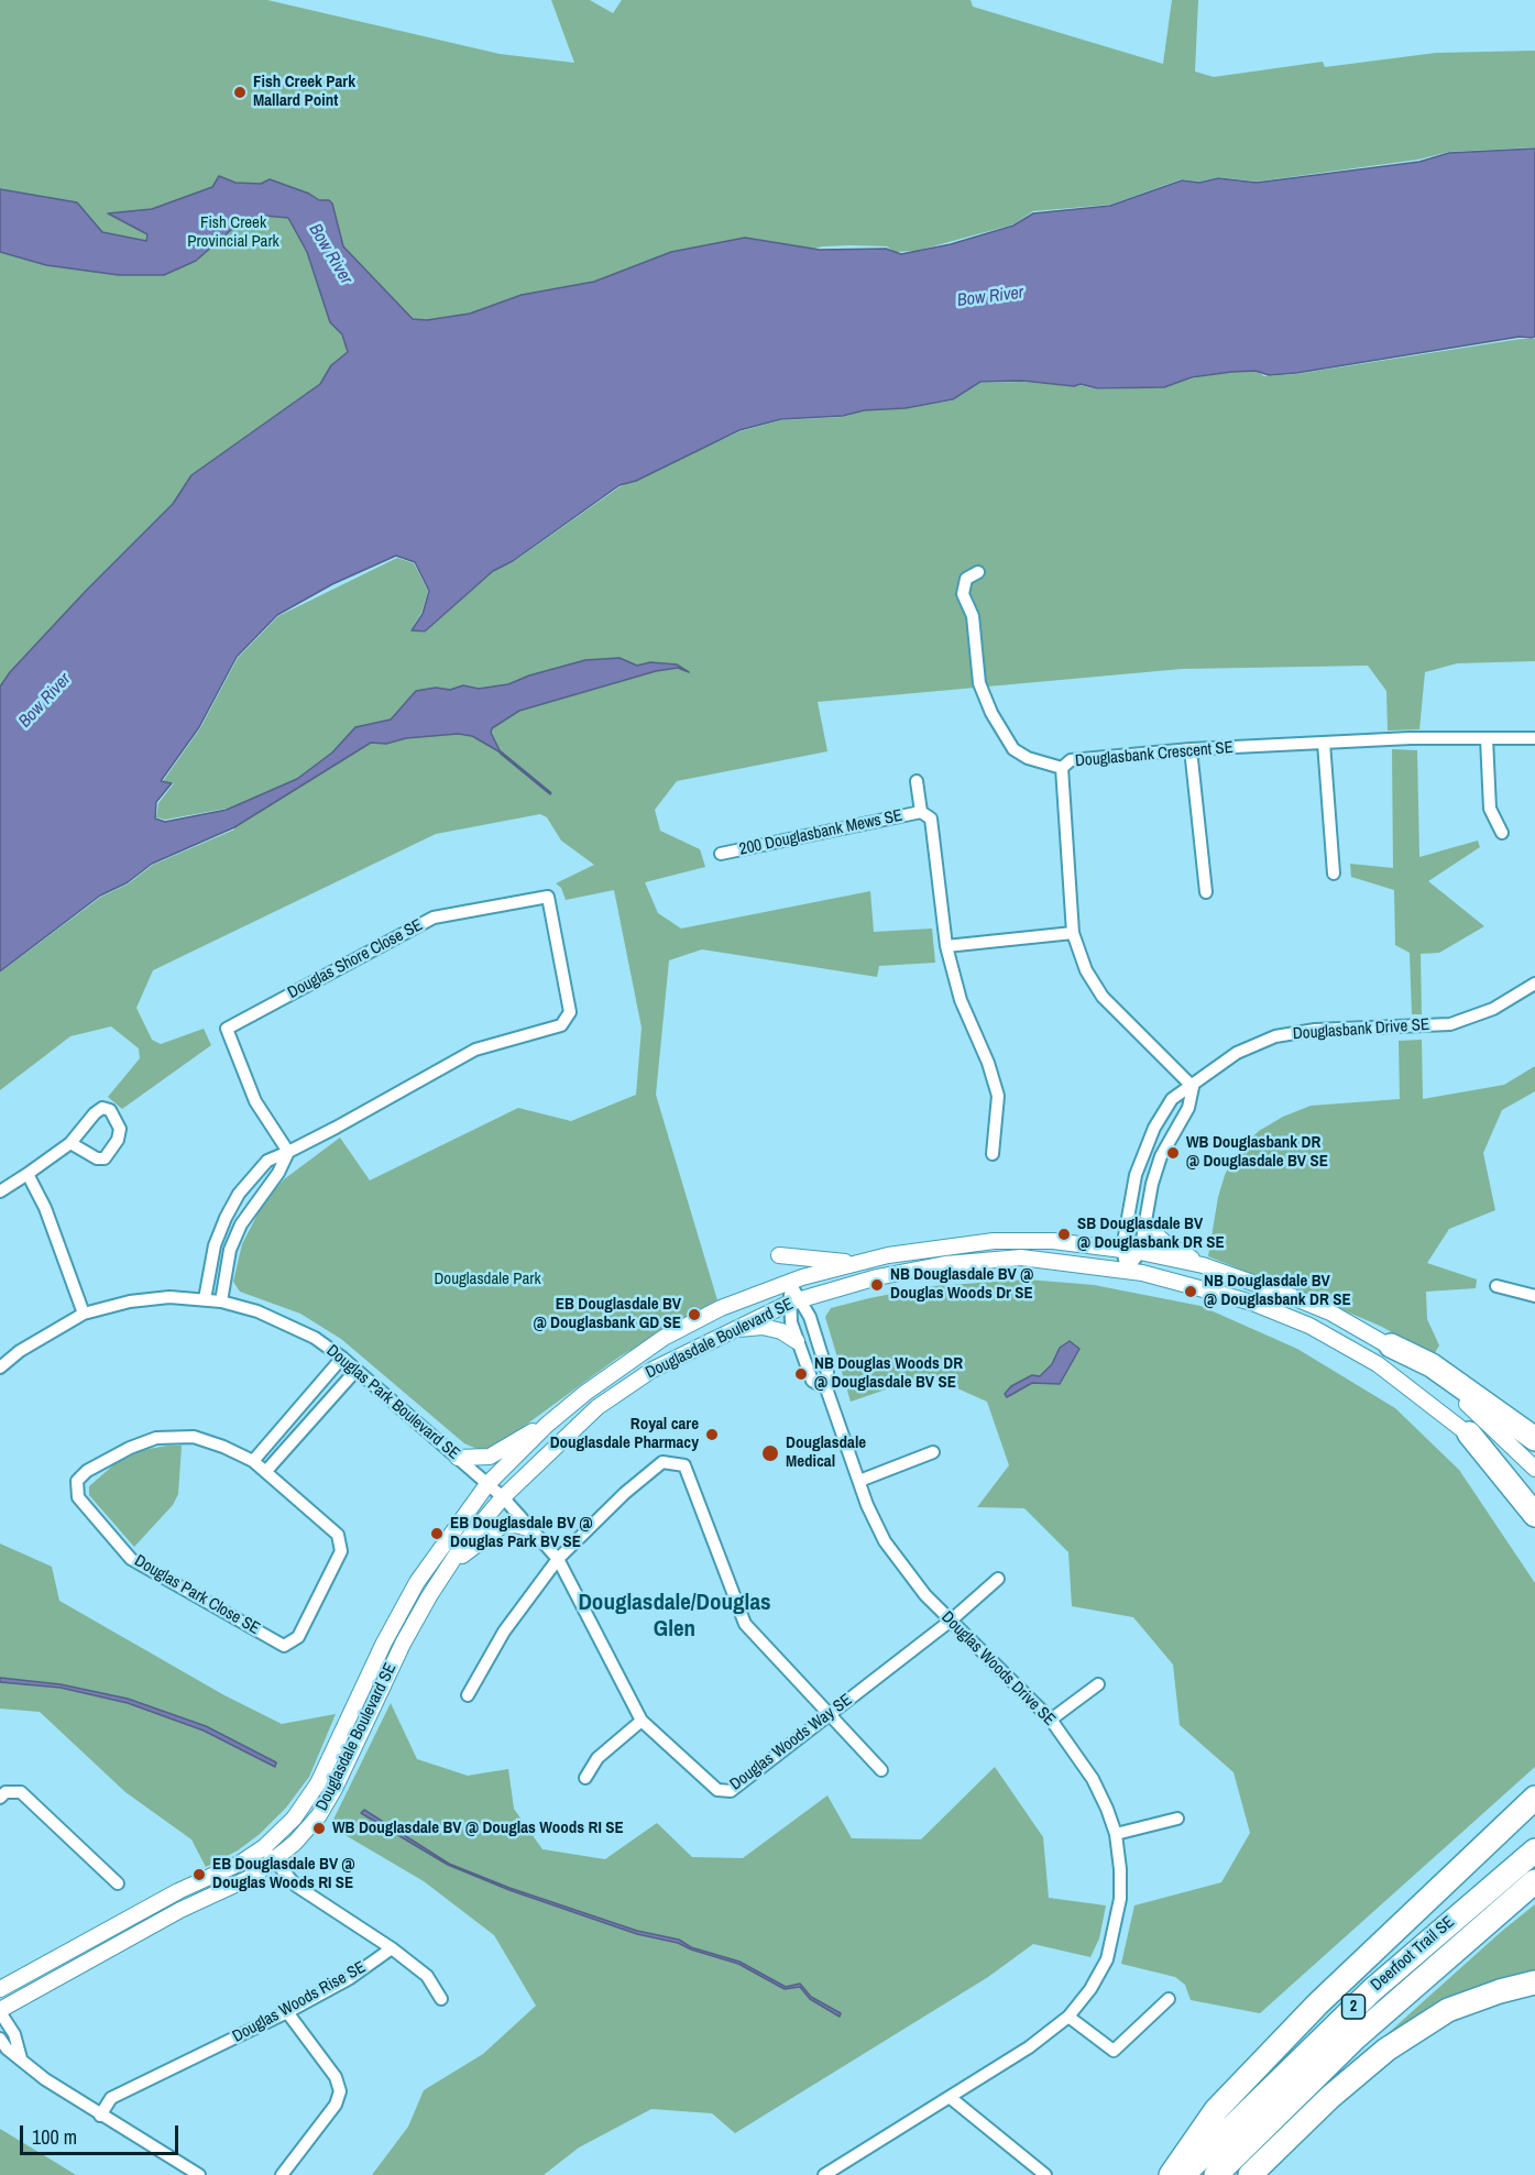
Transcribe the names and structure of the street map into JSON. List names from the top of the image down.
{
  "streets": {
    "highway": ["Deerfoot Trail SE", "2"],
    "street": [
      "Douglasbank Crescent SE",
      "200 Douglasbank Mews SE",
      "Douglas Shore Close SE",
      "Douglasbank Drive SE",
      "Douglasdale Boulevard SE",
      "Douglas Park Boulevard SE",
      "Douglas Park Close SE",
      "Douglas Woods Drive SE",
      "Douglas Woods Way SE",
      "Douglas Woods Rise SE"
    ]
  },
  "crossings": [
    ["Douglasbank Crescent SE", "Douglasbank Drive SE"],
    ["Douglas Shore Close SE", "Douglas Park Boulevard SE"],
    ["Douglasbank Drive SE", "Douglasdale Boulevard SE"],
    ["Douglasdale Boulevard SE", "Douglas Park Boulevard SE"],
    ["Douglasdale Boulevard SE", "Douglas Woods Drive SE"],
    ["Douglasdale Boulevard SE", "Douglas Woods Way SE"],
    ["Douglas Park Boulevard SE", "Douglas Woods Way SE"],
    ["Douglas Woods Drive SE", "Douglas Woods Way SE"]
  ],
  "districts": ["Douglasdale/Douglas Glen"],
  "water": ["Bow River"],
  "parks": ["Fish Creek Provincial Park", "Douglasdale Park"],
  "places": [
    "Fish Creek Park Mallard Point",
    "WB Douglasbank DR @ Douglasdale BV SE",
    "SB Douglasdale BV @ Douglasbank DR SE",
    "NB Douglasdale BV @ Douglas Woods Dr SE",
    "NB Douglasdale BV @ Douglasbank DR SE",
    "EB Douglasdale BV @ Douglasbank GD SE",
    "NB Douglas Woods DR @ Douglasdale BV SE",
    "Royal care Douglasdale Pharmacy",
    "Douglasdale Medical",
    "EB Douglasdale BV @ Douglas Park BV SE",
    "WB Douglasdale BV @ Douglas Woods RI SE",
    "EB Douglasdale BV @ Douglas Woods RI SE"
  ],
  "scale_bar": "100 m"
}
